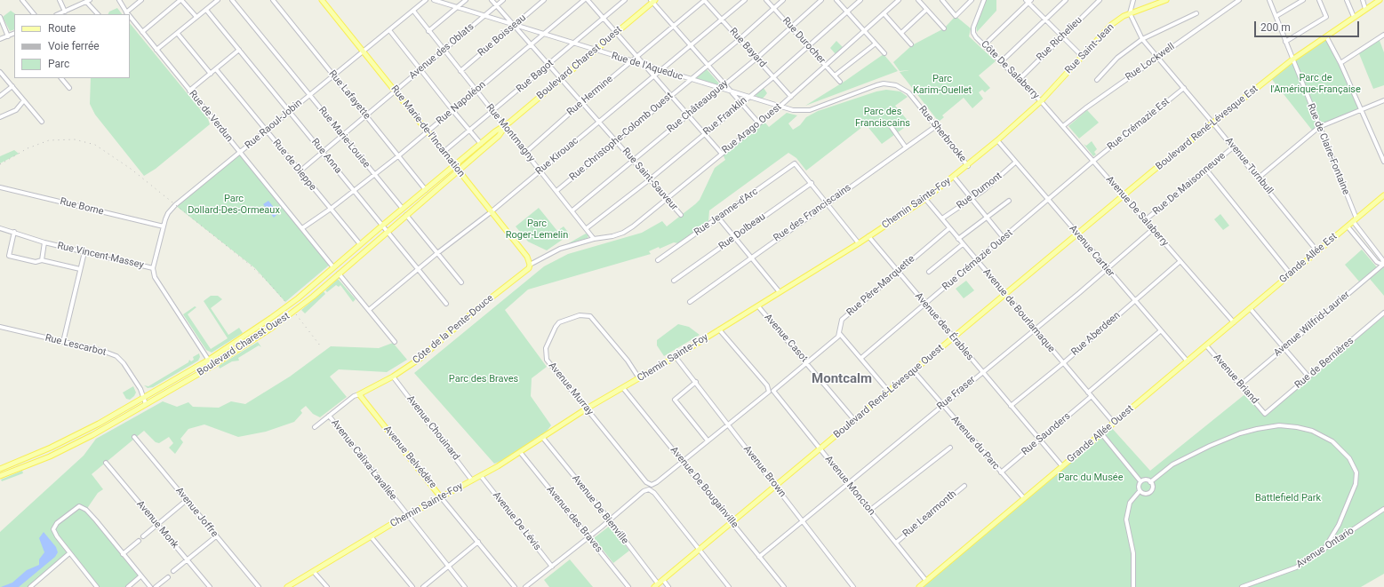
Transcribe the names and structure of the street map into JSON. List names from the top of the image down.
{
  "streets": {
    "main road": [
      "Rue Saint-Jean",
      "Boulevard Charest Ouest",
      "Boulevard René-Lévesque Est",
      "Rue Marie-de-l'Incarnation",
      "Chemin Sainte-Foy",
      "Grande Allée Est",
      "Côte de la Pente-Douce",
      "Boulevard René-Lévesque Ouest",
      "Grande Allée Ouest",
      "Avenue Belvédère"
    ],
    "street": [
      "Rue Boisseau",
      "Rue Richelieu",
      "Rue Durocher",
      "Rue Bayard",
      "Avenue des Oblats",
      "Rue Lockwell",
      "Rue de l'Aqueduc",
      "Côte De Salaberry",
      "Rue Bagot",
      "Rue Lafayette",
      "Rue Hermine",
      "Rue Napoléon",
      "Rue Châteauguay",
      "Rue de Verdun",
      "Rue Franklin",
      "Rue Raoul-Jobin",
      "Rue Crémazie Est",
      "Rue Arago Ouest",
      "Rue Montmagny",
      "Rue Sherbrooke",
      "Rue Christophe-Colomb Ouest",
      "Rue Marie-Louise",
      "Rue de Claire-Fontaine",
      "Rue Anna",
      "Rue Kirouac",
      "Rue de Dieppe",
      "Avenue Turnbull",
      "Rue Saint-Sauveur",
      "Rue De Maisonneuve",
      "Rue Dumont",
      "Rue Borne",
      "Avenue De Salaberry",
      "Rue Jeanne-d'Arc",
      "Rue des Franciscains",
      "Rue Dolbeau",
      "Avenue Cartier",
      "Rue Vincent-Massey",
      "Rue Crémazie Ouest",
      "Rue Père-Marquette",
      "Avenue de Bourlamaque",
      "Avenue Wilfrid-Laurier",
      "Avenue des Érables",
      "Rue Aberdeen",
      "Avenue Casot",
      "Rue Lescarbot",
      "Rue de Bernières",
      "Avenue Briand",
      "Avenue Murray",
      "Rue Fraser",
      "Avenue Chouinard",
      "Rue Saunders",
      "Avenue du Parc",
      "Avenue Calixa-Lavallée",
      "Avenue Brown",
      "Avenue Moncton",
      "Avenue De Bougainville",
      "Avenue De Bienville",
      "Avenue Joffre",
      "Rue Learmonth",
      "Avenue des Braves",
      "Avenue De Lévis",
      "Avenue Monk",
      "Avenue Ontario"
    ]
  },
  "crossings": [
    ["Rue Boisseau", "Rue de l'Aqueduc"],
    ["Rue Boisseau", "Rue Montmagny"],
    ["Rue Boisseau", "Rue Saint-Sauveur"],
    ["Rue Richelieu", "Côte De Salaberry"],
    ["Rue Durocher", "Rue Châteauguay"],
    ["Rue Durocher", "Rue Franklin"],
    ["Rue Durocher", "Rue Arago Ouest"],
    ["Rue Durocher", "Rue Christophe-Colomb Ouest"],
    ["Rue Bayard", "Rue Hermine"],
    ["Rue Bayard", "Rue Châteauguay"],
    ["Rue Bayard", "Rue Franklin"],
    ["Rue Bayard", "Rue Arago Ouest"],
    ["Rue Bayard", "Rue Christophe-Colomb Ouest"],
    ["Rue Bayard", "Rue Kirouac"],
    ["Rue Saint-Jean", "Côte De Salaberry"],
    ["Rue Saint-Jean", "Avenue Turnbull"],
    ["Rue Saint-Jean", "Chemin Sainte-Foy"],
    ["Rue Saint-Jean", "Avenue De Salaberry"],
    ["Avenue des Oblats", "Rue de l'Aqueduc"],
    ["Avenue des Oblats", "Rue Lafayette"],
    ["Avenue des Oblats", "Rue Marie-de-l'Incarnation"],
    ["Avenue des Oblats", "Rue Montmagny"],
    ["Avenue des Oblats", "Rue Marie-Louise"],
    ["Avenue des Oblats", "Rue Anna"],
    ["Avenue des Oblats", "Rue de Dieppe"],
    ["Avenue des Oblats", "Rue Saint-Sauveur"],
    ["Rue Lockwell", "Avenue Turnbull"],
    ["Rue Lockwell", "Avenue De Salaberry"],
    ["Boulevard Charest Ouest", "Rue de l'Aqueduc"],
    ["Boulevard Charest Ouest", "Rue Lafayette"],
    ["Boulevard Charest Ouest", "Rue de Verdun"],
    ["Boulevard Charest Ouest", "Rue Marie-de-l'Incarnation"],
    ["Boulevard Charest Ouest", "Rue Montmagny"],
    ["Boulevard Charest Ouest", "Rue Marie-Louise"],
    ["Boulevard Charest Ouest", "Rue Anna"],
    ["Boulevard Charest Ouest", "Rue de Dieppe"],
    ["Boulevard Charest Ouest", "Rue Saint-Sauveur"],
    ["Boulevard Charest Ouest", "Rue Vincent-Massey"],
    ["Boulevard Charest Ouest", "Rue Lescarbot"],
    ["Rue de l'Aqueduc", "Rue Bagot"],
    ["Rue de l'Aqueduc", "Rue Hermine"],
    ["Rue de l'Aqueduc", "Rue Napoléon"],
    ["Rue de l'Aqueduc", "Rue Châteauguay"],
    ["Rue de l'Aqueduc", "Rue Franklin"],
    ["Rue de l'Aqueduc", "Rue Arago Ouest"],
    ["Rue de l'Aqueduc", "Rue Sherbrooke"],
    ["Rue de l'Aqueduc", "Rue Christophe-Colomb Ouest"],
    ["Rue de l'Aqueduc", "Rue Kirouac"],
    ["Rue de l'Aqueduc", "Rue Saint-Sauveur"],
    ["Côte De Salaberry", "Chemin Sainte-Foy"],
    ["Côte De Salaberry", "Avenue De Salaberry"],
    ["Rue Bagot", "Rue Marie-de-l'Incarnation"],
    ["Rue Bagot", "Rue Montmagny"],
    ["Rue Bagot", "Rue Saint-Sauveur"],
    ["Rue Lafayette", "Rue Napoléon"],
    ["Rue Lafayette", "Rue Raoul-Jobin"],
    ["Rue Hermine", "Rue Montmagny"],
    ["Rue Hermine", "Rue Saint-Sauveur"],
    ["Rue Napoléon", "Rue de Verdun"],
    ["Rue Napoléon", "Rue Marie-de-l'Incarnation"],
    ["Rue Napoléon", "Rue Montmagny"],
    ["Rue Napoléon", "Rue Marie-Louise"],
    ["Rue Napoléon", "Rue Anna"],
    ["Rue Napoléon", "Rue de Dieppe"],
    ["Rue Napoléon", "Rue Saint-Sauveur"],
    ["Rue Châteauguay", "Rue Montmagny"],
    ["Rue Châteauguay", "Rue Saint-Sauveur"],
    ["Rue de Verdun", "Rue Raoul-Jobin"],
    ["Rue Franklin", "Rue Montmagny"],
    ["Rue Franklin", "Rue Saint-Sauveur"],
    ["Rue Raoul-Jobin", "Rue Marie-de-l'Incarnation"],
    ["Rue Raoul-Jobin", "Rue Montmagny"],
    ["Rue Raoul-Jobin", "Rue Marie-Louise"],
    ["Rue Raoul-Jobin", "Rue Anna"],
    ["Rue Raoul-Jobin", "Rue de Dieppe"],
    ["Rue Raoul-Jobin", "Rue Borne"],
    ["Rue Raoul-Jobin", "Rue Vincent-Massey"],
    ["Rue Crémazie Est", "Avenue Turnbull"],
    ["Rue Crémazie Est", "Avenue De Salaberry"],
    ["Rue Crémazie Est", "Rue Crémazie Ouest"],
    ["Boulevard René-Lévesque Est", "Rue de Claire-Fontaine"],
    ["Boulevard René-Lévesque Est", "Avenue Turnbull"],
    ["Boulevard René-Lévesque Est", "Avenue De Salaberry"],
    ["Boulevard René-Lévesque Est", "Boulevard René-Lévesque Ouest"],
    ["Rue Arago Ouest", "Rue Montmagny"],
    ["Rue Arago Ouest", "Rue Saint-Sauveur"],
    ["Rue Arago Ouest", "Côte de la Pente-Douce"],
    ["Rue Marie-de-l'Incarnation", "Rue Kirouac"],
    ["Rue Marie-de-l'Incarnation", "Côte de la Pente-Douce"],
    ["Rue Montmagny", "Rue Christophe-Colomb Ouest"],
    ["Rue Montmagny", "Rue Kirouac"],
    ["Rue Montmagny", "Côte de la Pente-Douce"],
    ["Rue Sherbrooke", "Chemin Sainte-Foy"],
    ["Rue Sherbrooke", "Rue des Franciscains"],
    ["Rue Christophe-Colomb Ouest", "Rue Saint-Sauveur"],
    ["Rue de Claire-Fontaine", "Grande Allée Est"],
    ["Rue de Claire-Fontaine", "Avenue Wilfrid-Laurier"],
    ["Rue Anna", "Rue Kirouac"],
    ["Rue Kirouac", "Rue Saint-Sauveur"],
    ["Avenue Turnbull", "Rue De Maisonneuve"],
    ["Avenue Turnbull", "Grande Allée Est"],
    ["Rue De Maisonneuve", "Avenue De Salaberry"],
    ["Rue Dumont", "Avenue Cartier"],
    ["Rue Dumont", "Avenue de Bourlamaque"],
    ["Chemin Sainte-Foy", "Avenue De Salaberry"],
    ["Chemin Sainte-Foy", "Avenue Cartier"],
    ["Chemin Sainte-Foy", "Avenue de Bourlamaque"],
    ["Chemin Sainte-Foy", "Avenue des Érables"],
    ["Chemin Sainte-Foy", "Avenue Casot"],
    ["Chemin Sainte-Foy", "Avenue Murray"],
    ["Chemin Sainte-Foy", "Avenue Chouinard"],
    ["Chemin Sainte-Foy", "Avenue Belvédère"],
    ["Chemin Sainte-Foy", "Avenue Calixa-Lavallée"],
    ["Chemin Sainte-Foy", "Avenue Brown"],
    ["Chemin Sainte-Foy", "Avenue Moncton"],
    ["Chemin Sainte-Foy", "Avenue De Bougainville"],
    ["Chemin Sainte-Foy", "Avenue De Bienville"],
    ["Chemin Sainte-Foy", "Avenue des Braves"],
    ["Chemin Sainte-Foy", "Avenue De Lévis"],
    ["Avenue De Salaberry", "Grande Allée Est"],
    ["Avenue De Salaberry", "Rue Crémazie Ouest"],
    ["Avenue De Salaberry", "Rue Aberdeen"],
    ["Avenue De Salaberry", "Boulevard René-Lévesque Ouest"],
    ["Avenue De Salaberry", "Rue Fraser"],
    ["Avenue De Salaberry", "Grande Allée Ouest"],
    ["Rue Jeanne-d'Arc", "Rue Dolbeau"],
    ["Avenue Cartier", "Rue Crémazie Ouest"],
    ["Avenue Cartier", "Rue Aberdeen"],
    ["Avenue Cartier", "Boulevard René-Lévesque Ouest"],
    ["Avenue Cartier", "Rue Fraser"],
    ["Avenue Cartier", "Grande Allée Ouest"],
    ["Grande Allée Est", "Grande Allée Ouest"],
    ["Rue Crémazie Ouest", "Avenue de Bourlamaque"],
    ["Rue Crémazie Ouest", "Avenue des Érables"],
    ["Rue Père-Marquette", "Avenue de Bourlamaque"],
    ["Rue Père-Marquette", "Avenue des Érables"],
    ["Rue Père-Marquette", "Avenue Casot"],
    ["Rue Père-Marquette", "Avenue Murray"],
    ["Rue Père-Marquette", "Avenue Brown"],
    ["Rue Père-Marquette", "Avenue Moncton"],
    ["Rue Père-Marquette", "Avenue De Bougainville"],
    ["Avenue de Bourlamaque", "Rue Aberdeen"],
    ["Avenue de Bourlamaque", "Boulevard René-Lévesque Ouest"],
    ["Avenue de Bourlamaque", "Rue Fraser"],
    ["Avenue de Bourlamaque", "Rue Saunders"],
    ["Avenue de Bourlamaque", "Grande Allée Ouest"],
    ["Avenue Wilfrid-Laurier", "Avenue Briand"],
    ["Avenue des Érables", "Rue Aberdeen"],
    ["Avenue des Érables", "Boulevard René-Lévesque Ouest"],
    ["Avenue des Érables", "Rue Fraser"],
    ["Avenue des Érables", "Rue Saunders"],
    ["Avenue des Érables", "Grande Allée Ouest"],
    ["Côte de la Pente-Douce", "Avenue Chouinard"],
    ["Côte de la Pente-Douce", "Avenue Belvédère"],
    ["Côte de la Pente-Douce", "Avenue Calixa-Lavallée"],
    ["Avenue Casot", "Boulevard René-Lévesque Ouest"],
    ["Rue de Bernières", "Avenue Briand"],
    ["Avenue Briand", "Grande Allée Ouest"],
    ["Boulevard René-Lévesque Ouest", "Avenue du Parc"],
    ["Boulevard René-Lévesque Ouest", "Avenue Brown"],
    ["Boulevard René-Lévesque Ouest", "Avenue Moncton"],
    ["Boulevard René-Lévesque Ouest", "Avenue De Bougainville"],
    ["Boulevard René-Lévesque Ouest", "Avenue De Bienville"],
    ["Rue Fraser", "Avenue du Parc"],
    ["Rue Fraser", "Avenue Brown"],
    ["Rue Fraser", "Avenue Moncton"],
    ["Rue Fraser", "Avenue De Bougainville"],
    ["Rue Saunders", "Avenue du Parc"],
    ["Grande Allée Ouest", "Avenue du Parc"],
    ["Grande Allée Ouest", "Avenue Moncton"],
    ["Avenue Moncton", "Rue Learmonth"]
  ],
  "districts": ["Montcalm"],
  "parks": [
    "Parc de l'Amérique-Française",
    "Parc Karim-Ouellet",
    "Parc des Franciscains",
    "Parc Dollard-Des-Ormeaux",
    "Parc Roger-Lemelin",
    "Parc des Braves",
    "Parc du Musée",
    "Battlefield Park"
  ],
  "legend": ["Route", "Voie ferrée", "Parc"],
  "scale_bar": "200 m"
}
